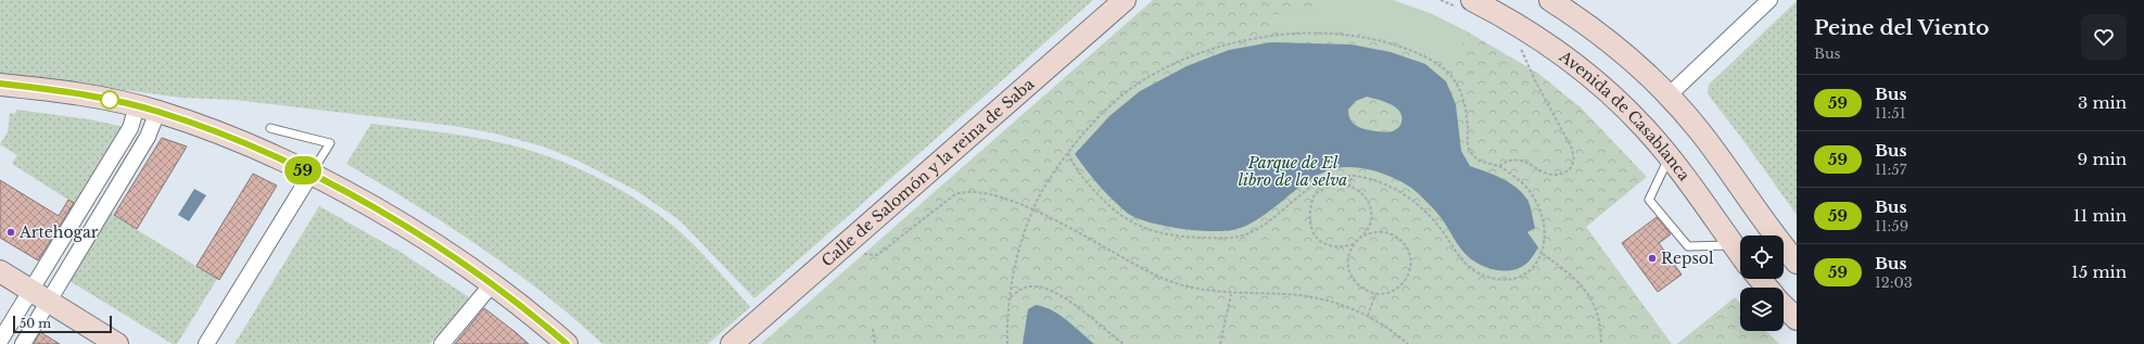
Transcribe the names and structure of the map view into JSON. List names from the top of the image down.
{
  "streets": {
    "street": ["Avenida de Casablanca", "Calle de Salomón y la reina de Saba"]
  },
  "parks": ["Parque de El libro de la selva"],
  "places": ["Artehogar", "Repsol"],
  "lines": ["bus line 59"],
  "scale_bar": "50 m",
  "page": {
    "on_map": "59",
    "heading": ["Peine del Viento", "Bus"],
    "list": [
      {
        "mark": "59",
        "name": "Bus",
        "note": "11:51",
        "value": "3 min"
      },
      {
        "mark": "59",
        "name": "Bus",
        "note": "11:57",
        "value": "9 min"
      },
      {
        "mark": "59",
        "name": "Bus",
        "note": "11:59",
        "value": "11 min"
      },
      {
        "mark": "59",
        "name": "Bus",
        "note": "12:03",
        "value": "15 min"
      }
    ],
    "scale": "50 m"
  }
}
